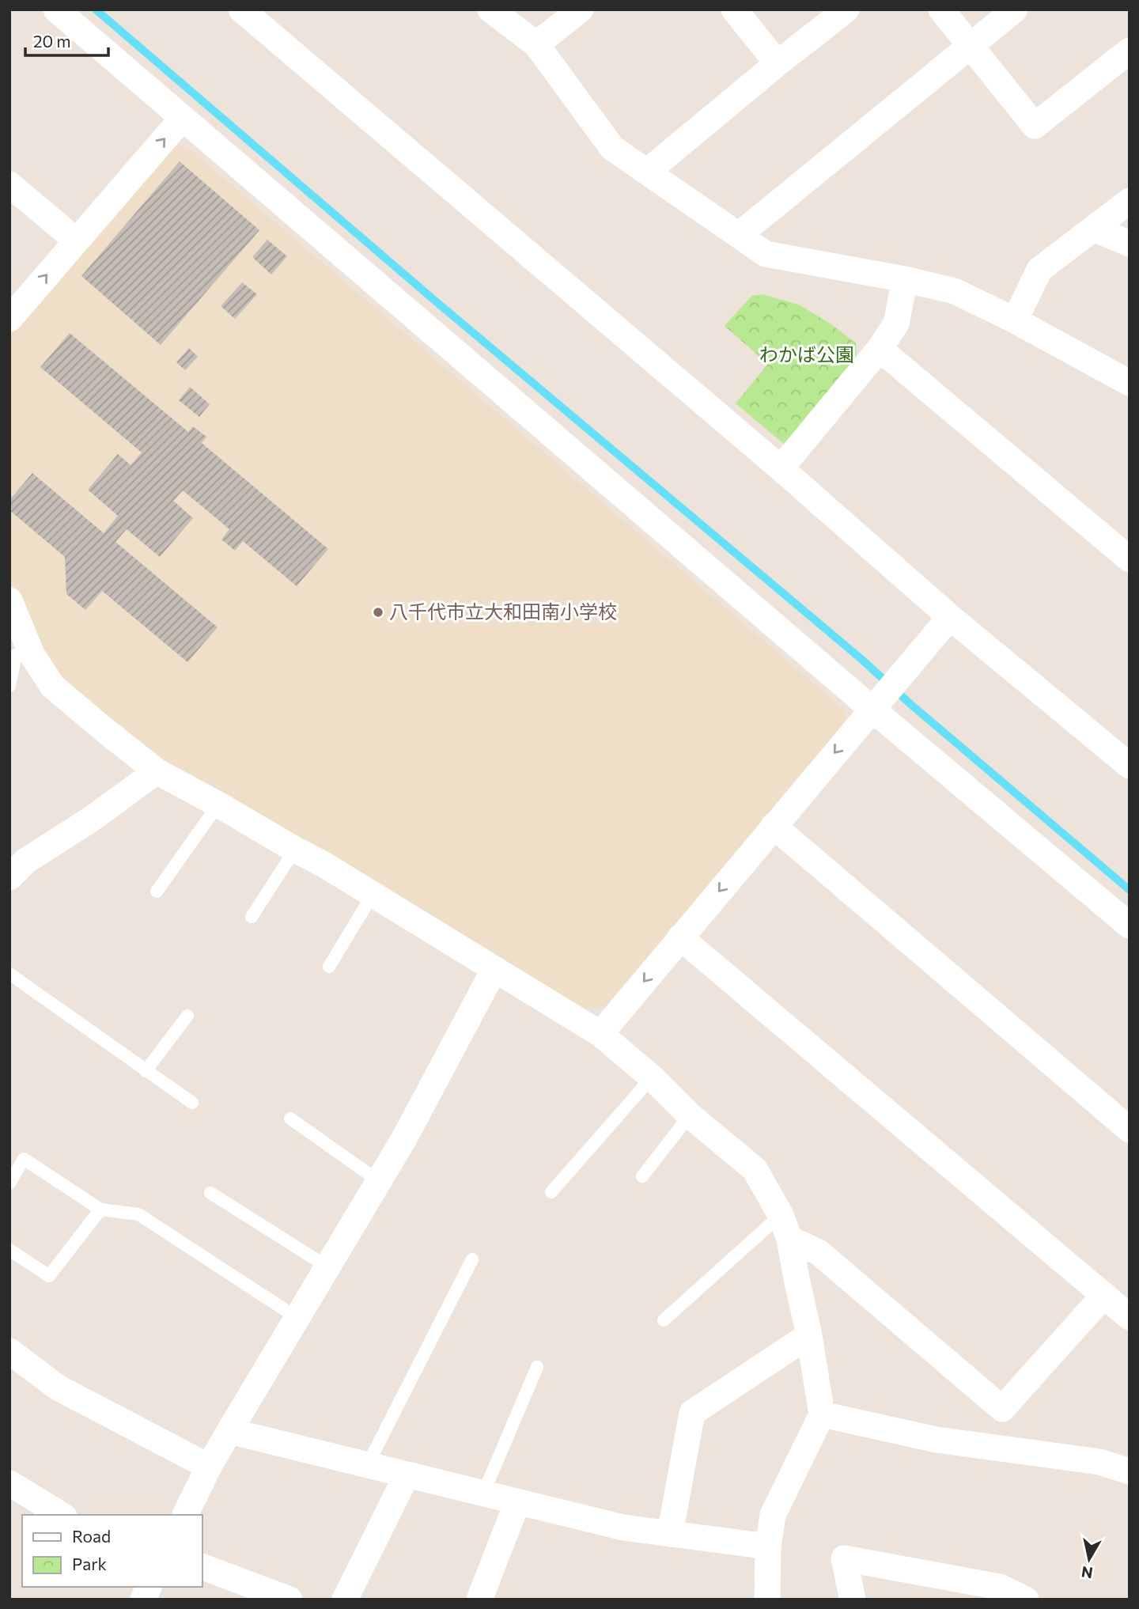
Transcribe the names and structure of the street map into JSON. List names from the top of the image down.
{
  "parks": ["わかば公園"],
  "places": ["八千代市立大和田南小学校"],
  "legend": ["Road", "Park"],
  "scale_bar": "20 m",
  "north": "bottom"
}
